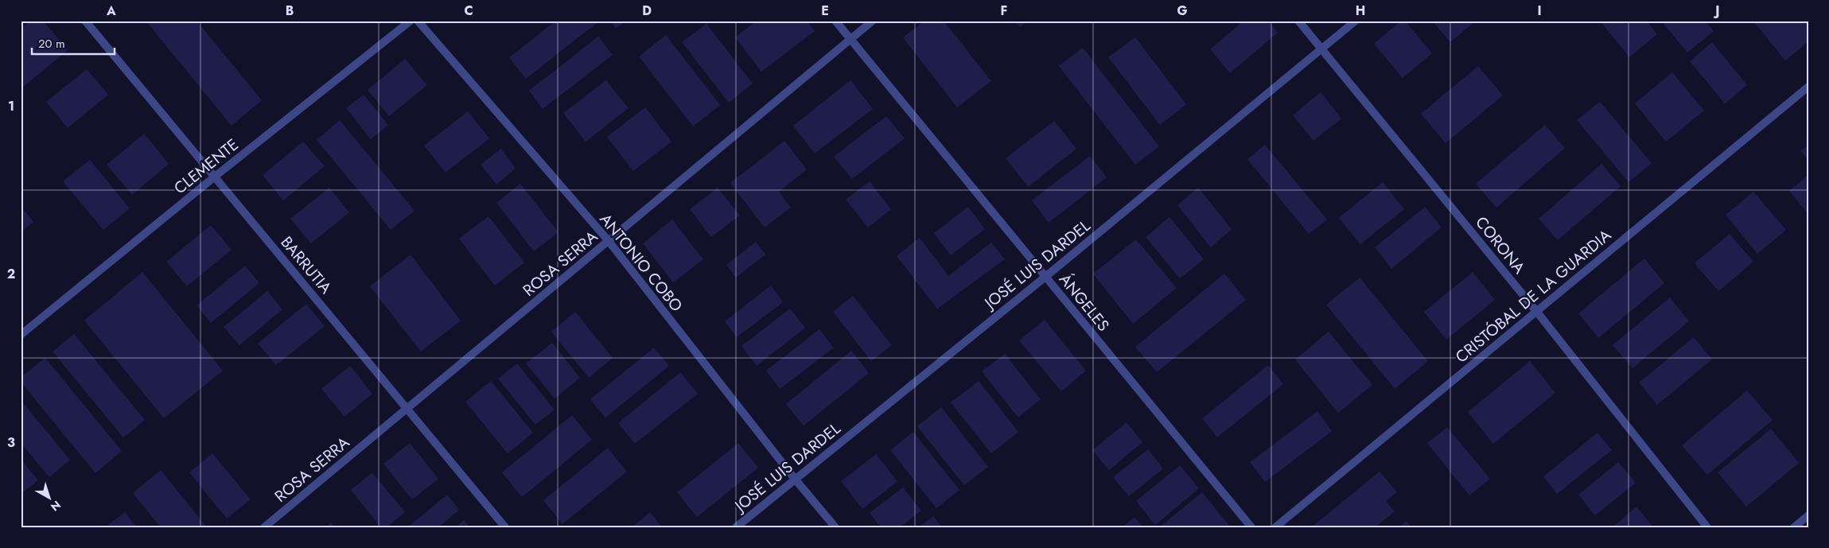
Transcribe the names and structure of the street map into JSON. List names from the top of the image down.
{
  "streets": {
    "street": [
      "CLEMENTE",
      "CORONA",
      "ANTONIO COBO",
      "ROSA SERRA",
      "JOSÉ LUIS DARDEL",
      "BARRUTIA",
      "CRISTÓBAL DE LA GUARDIA",
      "ÁNGELES"
    ]
  },
  "crossings": [
    ["CLEMENTE", "BARRUTIA"],
    ["CORONA", "JOSÉ LUIS DARDEL"],
    ["CORONA", "CRISTÓBAL DE LA GUARDIA"],
    ["ANTONIO COBO", "ROSA SERRA"],
    ["ANTONIO COBO", "JOSÉ LUIS DARDEL"],
    ["ROSA SERRA", "BARRUTIA"],
    ["ROSA SERRA", "ÁNGELES"],
    ["JOSÉ LUIS DARDEL", "ÁNGELES"]
  ],
  "scale_bar": "20 m",
  "north": "bottom right",
  "grid": {
    "columns": [
      "A",
      "B",
      "C",
      "D",
      "E",
      "F",
      "G",
      "H",
      "I",
      "J"
    ],
    "rows": ["1", "2", "3"]
  }
}
